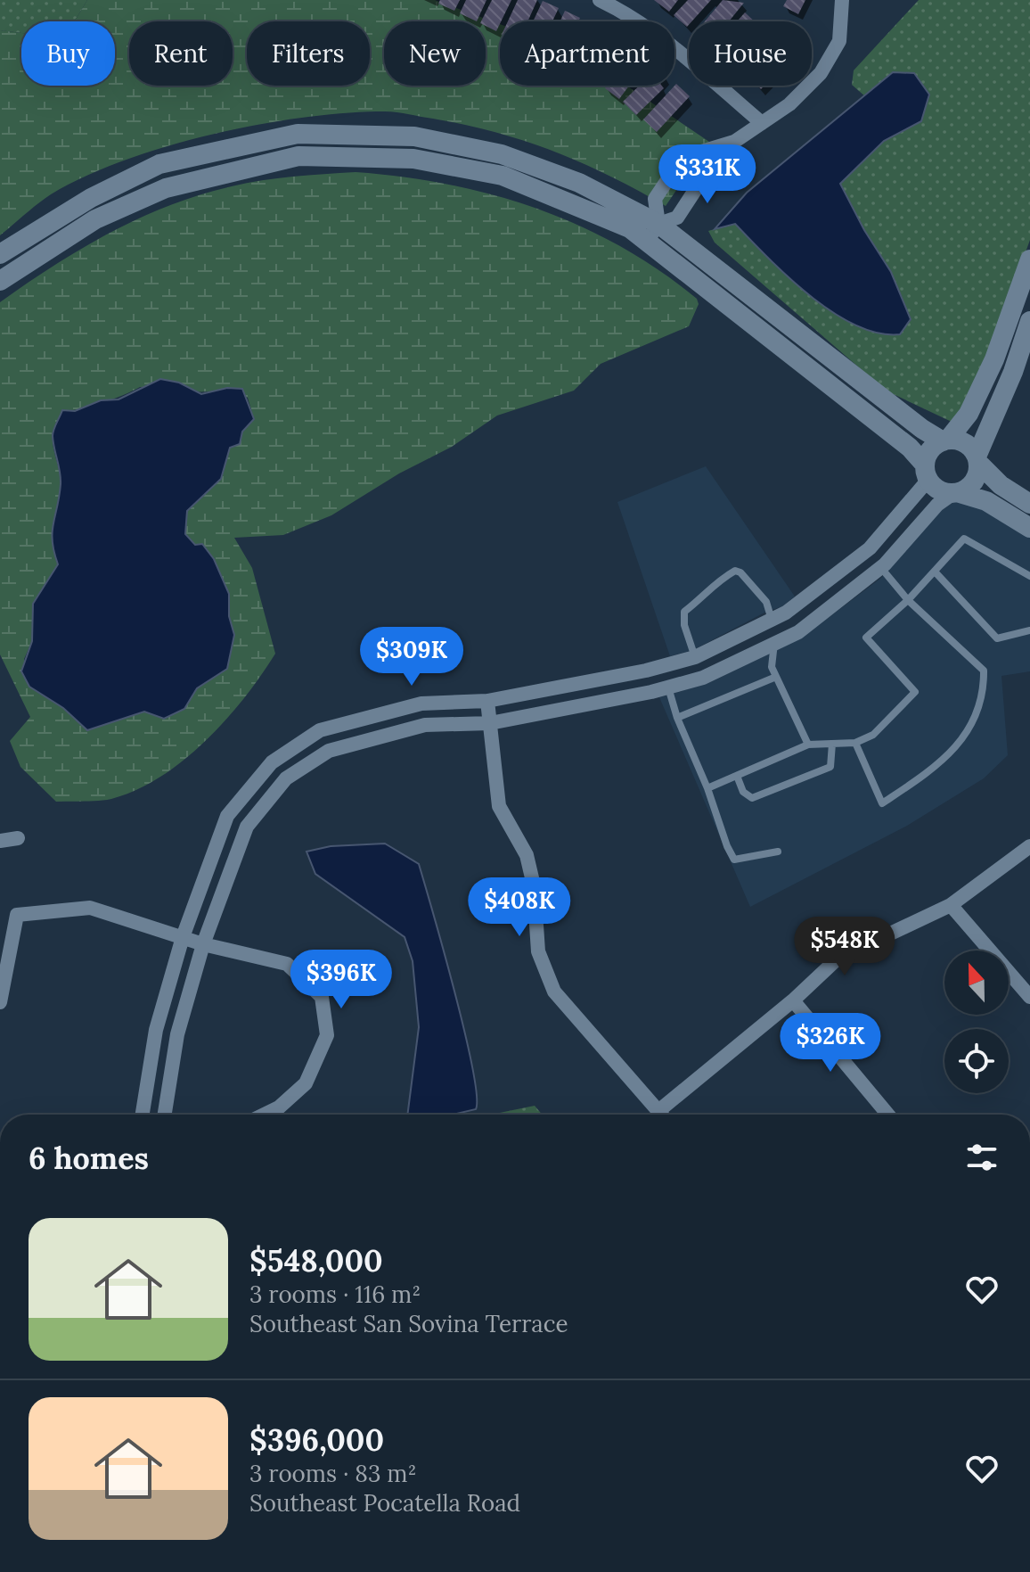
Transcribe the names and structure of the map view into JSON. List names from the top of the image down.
{
  "north": "top",
  "page": {
    "chip": [
      "Buy",
      "Rent",
      "Filters",
      "New",
      "Apartment",
      "House"
    ],
    "price": [
      "$331K",
      "$309K",
      "$408K",
      "$548K",
      "$396K",
      "$326K"
    ],
    "heading": "6 homes",
    "list": [
      {
        "name": "$548,000",
        "note": "3 rooms · 116 m² · Southeast San Sovina Terrace"
      },
      {
        "name": "$396,000",
        "note": "3 rooms · 83 m² · Southeast Pocatella Road"
      }
    ]
  }
}
